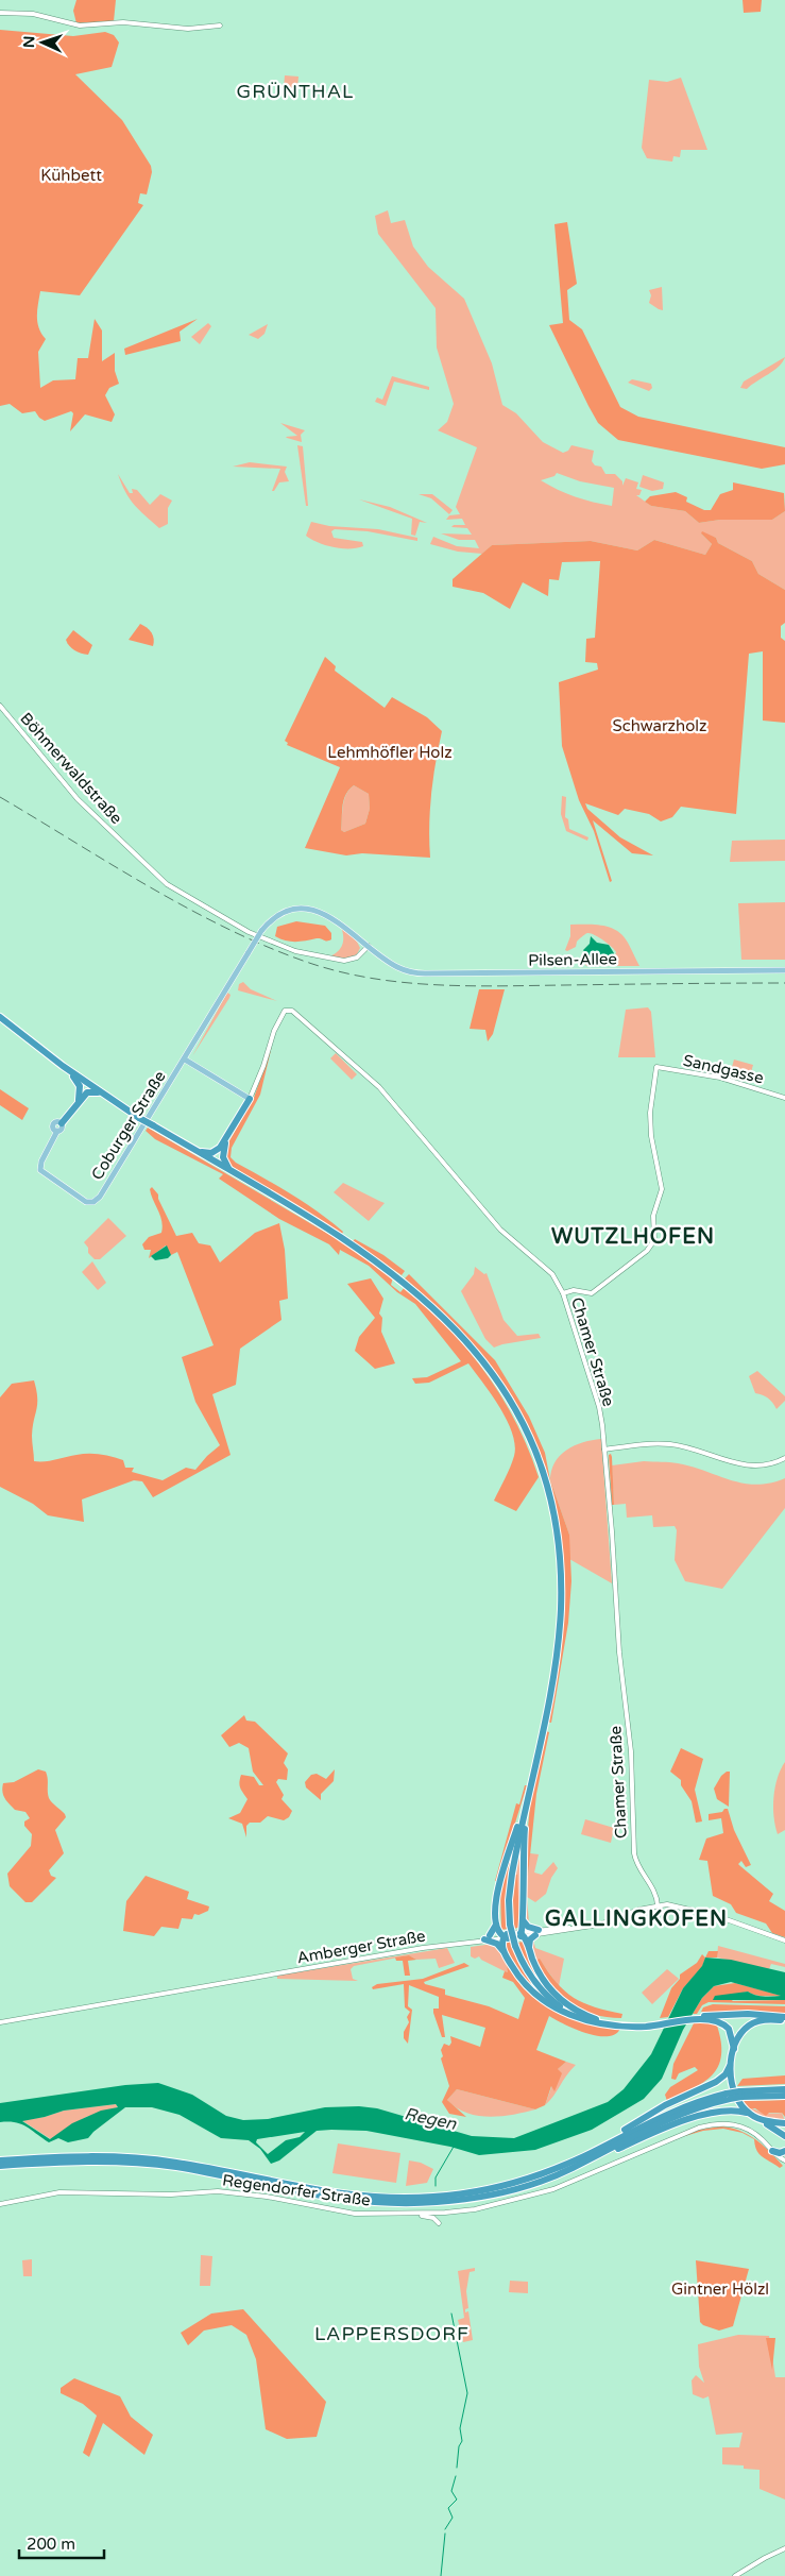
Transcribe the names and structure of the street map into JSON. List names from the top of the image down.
{
  "streets": {
    "main road": ["Pilsen-Allee", "Coburger Straße"],
    "street": [
      "Böhmerwaldstraße",
      "Sandgasse",
      "Chamer Straße",
      "Amberger Straße",
      "Regendorfer Straße"
    ]
  },
  "crossings": [
    ["Pilsen-Allee", "Coburger Straße"],
    ["Sandgasse", "Chamer Straße"],
    ["Chamer Straße", "Amberger Straße"]
  ],
  "districts": [
    "GRÜNTHAL",
    "WUTZLHOFEN",
    "GALLINGKOFEN",
    "LAPPERSDORF"
  ],
  "water": ["Regen"],
  "parks": [
    "Kühbett",
    "Schwarzholz",
    "Lehmhöfler Holz",
    "Gintner Hölzl"
  ],
  "scale_bar": "200 m",
  "north": "left"
}
